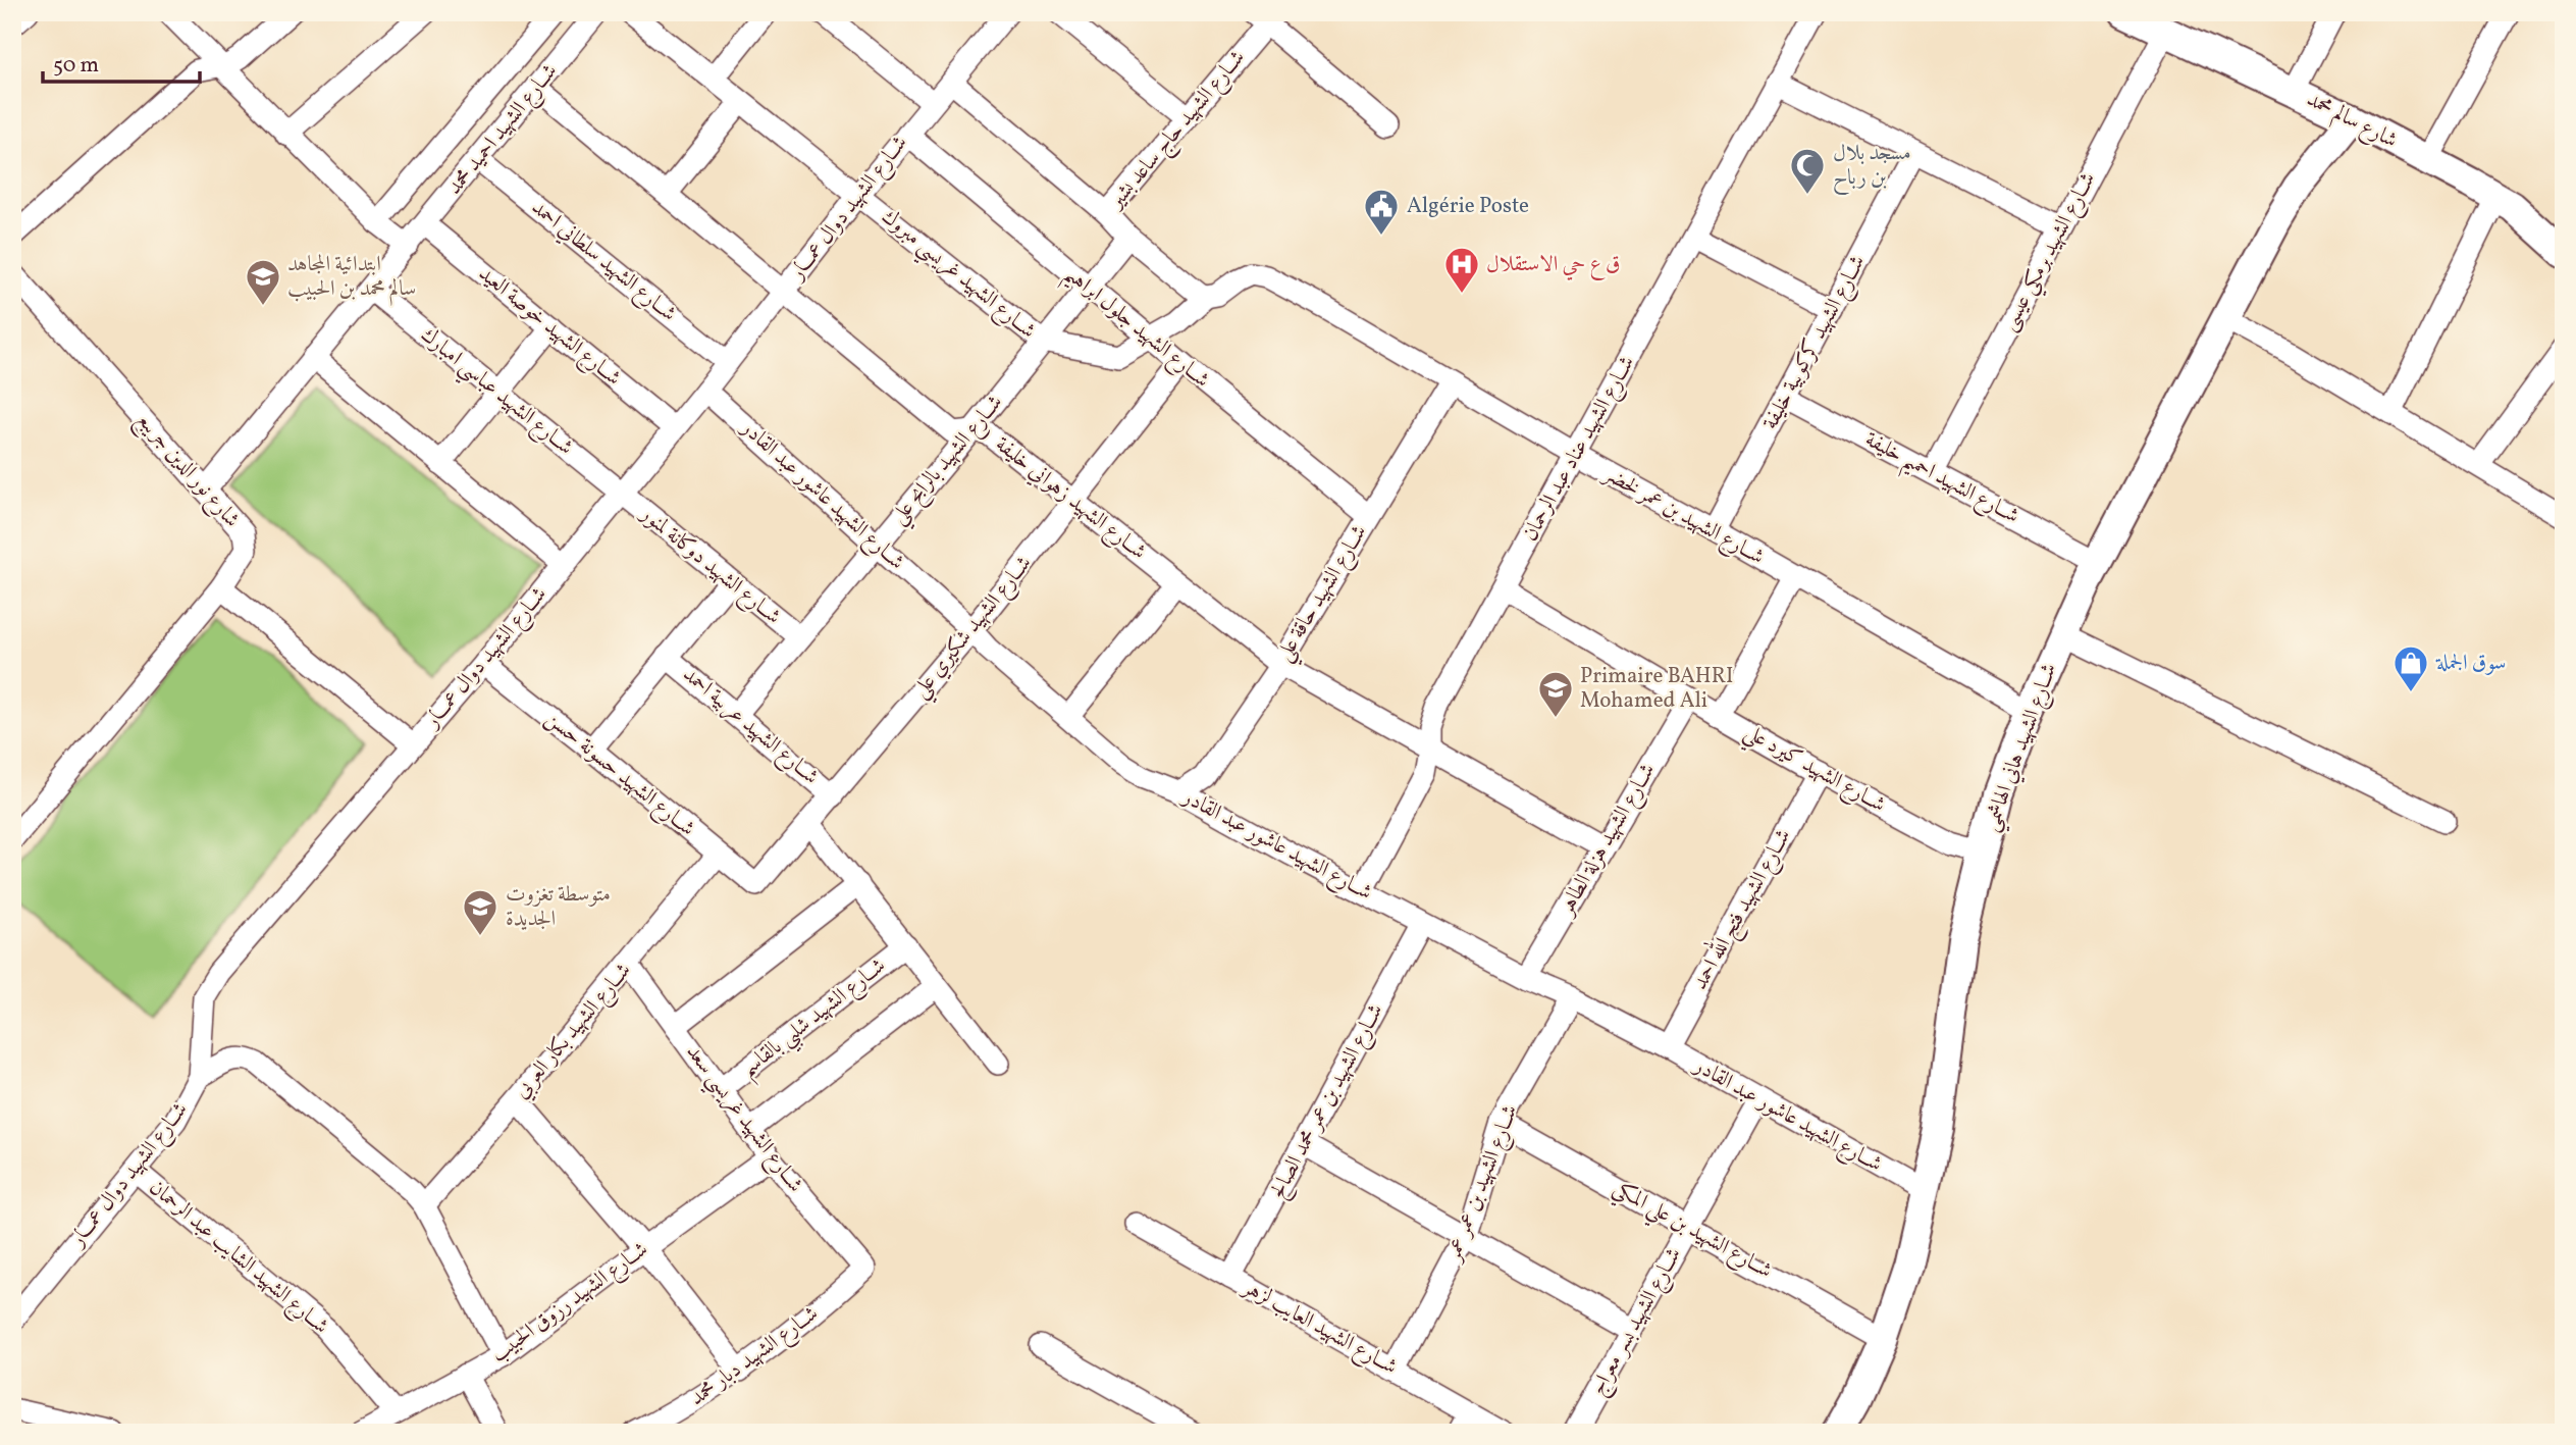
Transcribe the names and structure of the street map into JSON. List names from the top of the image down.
{
  "streets": {
    "street": [
      "شارع سالم محمد",
      "شــارع الشهيد احميد محمد",
      "شــارع الشهيد حاج ساعد بشير",
      "شــارع الشهيد دوال عمـــار",
      "شــارع الشهيد برمكي عيسى",
      "شــارع الشهيد سلطاني احمد",
      "شــارع الشهيد غريسي مبروك",
      "شــارع الشهيد خوصة العيد",
      "شــارع الشهيد جلول ابراهيم",
      "شــارع الشهيد كركوبية خليفة",
      "شــارع الشهيد عباسي امبارك",
      "شــارع الشهيد عناد عبد الرحمان",
      "شــارع الشهيد بالرابح علي",
      "شارع نور الدين جريبع",
      "شــارع الشهيد احميم خليفة",
      "شــارع الشهيد عاشور عبد القادر",
      "شــارع الشهيد زهواني خليفة",
      "شــارع الشهيد بن عمر لخضر",
      "شــارع الشهيد دوكانة لمنور",
      "شــارع الشهيد حاقة علي",
      "شــارع الشهيد شكيري علي",
      "شــارع الشهيد عربية احمد",
      "شــارع الشهيد هاني الهاشمي",
      "شــارع الشهيد كيرد علي",
      "شــارع الشهيد حسونة حسن",
      "شــارع الشهيد هزلة الطاهر",
      "شــارع الشهيد فتح الله احمد",
      "شــارع الشهيد شلبي بالقاسم",
      "شــارع الشهيد بكار العربي",
      "شــارع الشهيد بن عمر محمد الصالح",
      "شــارع الشهيد غريسي سعد",
      "شــارع الشهيد بن عمر عمر",
      "شــارع الشهيد بن علي المكي",
      "شــارع الشهيد الشايب عبد الرحمان",
      "شــارع الشهيد رزوق الحبيب",
      "شــارع الشهيد بسر معراج",
      "شــارع الشهيد العايب لزهر",
      "شــارع الشهيد دبار محمد"
    ]
  },
  "crossings": [
    ["شارع سالم محمد", "شــارع الشهيد برمكي عيسى"],
    ["شارع سالم محمد", "شــارع الشهيد هاني الهاشمي"],
    ["شــارع الشهيد احميد محمد", "شــارع الشهيد سلطاني احمد"],
    ["شــارع الشهيد احميد محمد", "شــارع الشهيد خوصة العيد"],
    ["شــارع الشهيد احميد محمد", "شــارع الشهيد عباسي امبارك"],
    ["شــارع الشهيد احميد محمد", "شارع نور الدين جريبع"],
    ["شــارع الشهيد احميد محمد", "شــارع الشهيد زهواني خليفة"],
    ["شــارع الشهيد دوال عمـــار", "شــارع الشهيد سلطاني احمد"],
    ["شــارع الشهيد دوال عمـــار", "شــارع الشهيد غريسي مبروك"],
    ["شــارع الشهيد دوال عمـــار", "شــارع الشهيد خوصة العيد"],
    ["شــارع الشهيد دوال عمـــار", "شــارع الشهيد جلول ابراهيم"],
    ["شــارع الشهيد دوال عمـــار", "شــارع الشهيد عباسي امبارك"],
    ["شــارع الشهيد دوال عمـــار", "شــارع الشهيد عاشور عبد القادر"],
    ["شــارع الشهيد دوال عمـــار", "شــارع الشهيد زهواني خليفة"],
    ["شــارع الشهيد دوال عمـــار", "شــارع الشهيد دوكانة لمنور"],
    ["شــارع الشهيد دوال عمـــار", "شــارع الشهيد حسونة حسن"],
    ["شــارع الشهيد دوال عمـــار", "شــارع الشهيد الشايب عبد الرحمان"],
    ["شــارع الشهيد برمكي عيسى", "شــارع الشهيد احميم خليفة"],
    ["شــارع الشهيد غريسي مبروك", "شــارع الشهيد جلول ابراهيم"],
    ["شــارع الشهيد غريسي مبروك", "شــارع الشهيد بالرابح علي"],
    ["شــارع الشهيد غريسي مبروك", "شــارع الشهيد بن عمر لخضر"],
    ["شــارع الشهيد جلول ابراهيم", "شــارع الشهيد بالرابح علي"],
    ["شــارع الشهيد جلول ابراهيم", "شــارع الشهيد حاقة علي"],
    ["شــارع الشهيد جلول ابراهيم", "شــارع الشهيد شكيري علي"],
    ["شــارع الشهيد كركوبية خليفة", "شــارع الشهيد احميم خليفة"],
    ["شــارع الشهيد كركوبية خليفة", "شــارع الشهيد بن عمر لخضر"],
    ["شــارع الشهيد عباسي امبارك", "شــارع الشهيد دوكانة لمنور"],
    ["شــارع الشهيد عناد عبد الرحمان", "شــارع الشهيد عاشور عبد القادر"],
    ["شــارع الشهيد عناد عبد الرحمان", "شــارع الشهيد زهواني خليفة"],
    ["شــارع الشهيد عناد عبد الرحمان", "شــارع الشهيد بن عمر لخضر"],
    ["شــارع الشهيد عناد عبد الرحمان", "شــارع الشهيد كيرد علي"],
    ["شــارع الشهيد بالرابح علي", "شــارع الشهيد عاشور عبد القادر"],
    ["شــارع الشهيد بالرابح علي", "شــارع الشهيد زهواني خليفة"],
    ["شــارع الشهيد بالرابح علي", "شــارع الشهيد دوكانة لمنور"],
    ["شــارع الشهيد بالرابح علي", "شــارع الشهيد عربية احمد"],
    ["شــارع الشهيد احميم خليفة", "شــارع الشهيد هاني الهاشمي"],
    ["شــارع الشهيد عاشور عبد القادر", "شــارع الشهيد حاقة علي"],
    ["شــارع الشهيد عاشور عبد القادر", "شــارع الشهيد شكيري علي"],
    ["شــارع الشهيد عاشور عبد القادر", "شــارع الشهيد هاني الهاشمي"],
    ["شــارع الشهيد عاشور عبد القادر", "شــارع الشهيد هزلة الطاهر"],
    ["شــارع الشهيد عاشور عبد القادر", "شــارع الشهيد فتح الله احمد"],
    ["شــارع الشهيد عاشور عبد القادر", "شــارع الشهيد بن عمر محمد الصالح"],
    ["شــارع الشهيد عاشور عبد القادر", "شــارع الشهيد بن عمر عمر"],
    ["شــارع الشهيد عاشور عبد القادر", "شــارع الشهيد بسر معراج"],
    ["شــارع الشهيد زهواني خليفة", "شــارع الشهيد حاقة علي"],
    ["شــارع الشهيد زهواني خليفة", "شــارع الشهيد شكيري علي"],
    ["شــارع الشهيد زهواني خليفة", "شــارع الشهيد هزلة الطاهر"],
    ["شــارع الشهيد بن عمر لخضر", "شــارع الشهيد حاقة علي"],
    ["شــارع الشهيد بن عمر لخضر", "شــارع الشهيد هاني الهاشمي"],
    ["شــارع الشهيد شكيري علي", "شــارع الشهيد عربية احمد"],
    ["شــارع الشهيد شكيري علي", "شــارع الشهيد حسونة حسن"],
    ["شــارع الشهيد هاني الهاشمي", "شــارع الشهيد كيرد علي"],
    ["شــارع الشهيد هاني الهاشمي", "شــارع الشهيد بن علي المكي"],
    ["شــارع الشهيد كيرد علي", "شــارع الشهيد هزلة الطاهر"],
    ["شــارع الشهيد كيرد علي", "شــارع الشهيد فتح الله احمد"],
    ["شــارع الشهيد حسونة حسن", "شــارع الشهيد بكار العربي"],
    ["شــارع الشهيد شلبي بالقاسم", "شــارع الشهيد غريسي سعد"],
    ["شــارع الشهيد بكار العربي", "شــارع الشهيد غريسي سعد"],
    ["شــارع الشهيد بن عمر محمد الصالح", "شــارع الشهيد العايب لزهر"],
    ["شــارع الشهيد غريسي سعد", "شــارع الشهيد رزوق الحبيب"],
    ["شــارع الشهيد غريسي سعد", "شــارع الشهيد دبار محمد"],
    ["شــارع الشهيد بن عمر عمر", "شــارع الشهيد بن علي المكي"],
    ["شــارع الشهيد بن عمر عمر", "شــارع الشهيد العايب لزهر"],
    ["شــارع الشهيد بن علي المكي", "شــارع الشهيد بسر معراج"],
    ["شــارع الشهيد الشايب عبد الرحمان", "شــارع الشهيد رزوق الحبيب"]
  ],
  "places": {
    "mosque": ["مسجد بلال بن رباح"],
    "public building": ["Algérie Poste"],
    "hospital": ["ق ع حي الاستقلال"],
    "school or university": ["ابتدائية المجاهد سالم محمد بن الحبيب", "Primaire BAHRI Mohamed Ali", "متوسطة تغزوت الجديدة"],
    "shop": ["سوق الجملة"]
  },
  "scale_bar": "50 m"
}
